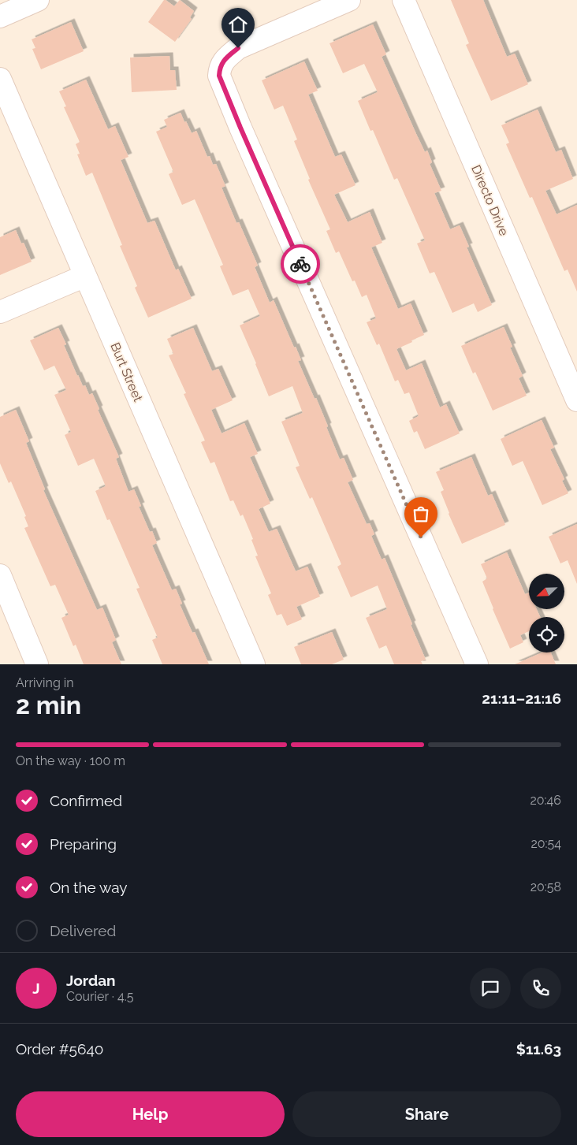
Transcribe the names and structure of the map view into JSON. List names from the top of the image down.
{
  "streets": {
    "street": ["Directo Drive", "Burt Street"]
  },
  "north": "bottom left",
  "page": {
    "heading": ["2 min", "Arriving in", "21:11–21:16"],
    "panel": [
      "Jordan",
      "Courier · 4.5",
      "Order #5640",
      "$11.63"
    ],
    "bar": "On the way · 100 m",
    "list": [
      ["Confirmed", "20:46"],
      ["Preparing", "20:54"],
      ["On the way", "20:58"],
      "Delivered"
    ],
    "round": "J",
    "buttons": ["Help", "Share"]
  }
}
